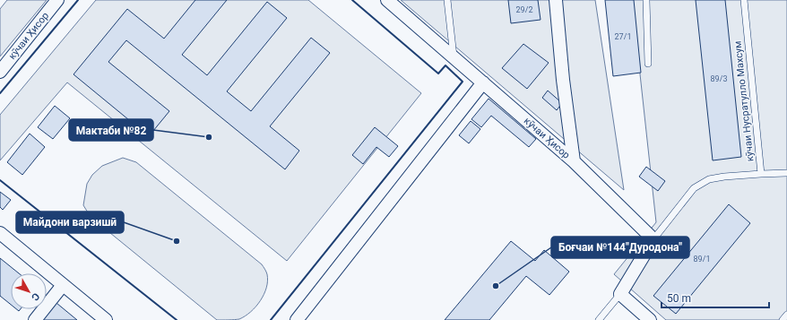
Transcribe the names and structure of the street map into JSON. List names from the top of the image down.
{
  "streets": {
    "street": ["кӯчаи Ҳисор"],
    "lane": ["кӯчаи Hусратулло Махсум"]
  },
  "places": ["Мактаби №82", "Майдони варзишӣ", "Боғчаи №144\"Дуродона\""],
  "house_numbers": [
    "29/2",
    "27/1",
    "89/3",
    "89/1"
  ],
  "scale_bar": "50 m",
  "north": "bottom right"
}
